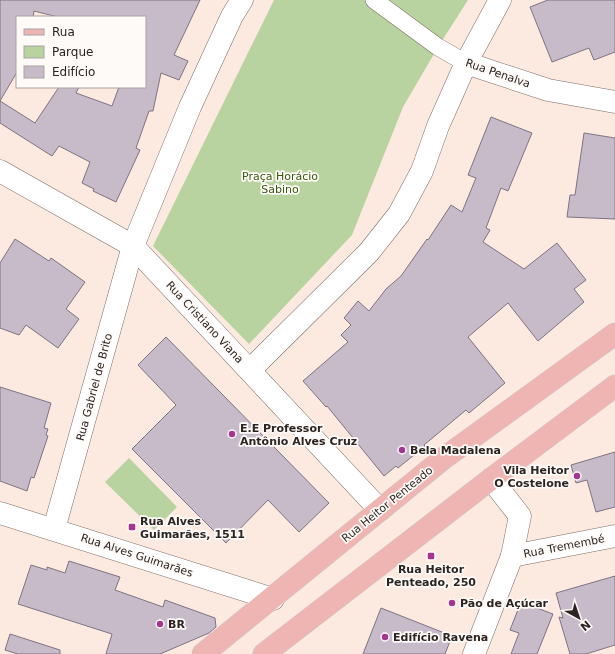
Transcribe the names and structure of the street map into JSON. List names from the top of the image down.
{
  "streets": {
    "main road": ["Rua Heitor Penteado"],
    "street": [
      "Rua Penalva",
      "Rua Cristiano Viana",
      "Rua Gabriel de Brito",
      "Rua Tremembé",
      "Rua Alves Guimarães"
    ]
  },
  "crossings": [
    ["Rua Cristiano Viana", "Rua Gabriel de Brito"],
    ["Rua Cristiano Viana", "Rua Heitor Penteado"],
    ["Rua Gabriel de Brito", "Rua Alves Guimarães"],
    ["Rua Heitor Penteado", "Rua Alves Guimarães"]
  ],
  "parks": ["Praça Horácio Sabino"],
  "places": {
    "other": [
      "E.E Professor Antônio Alves Cruz",
      "Bela Madalena",
      "Vila Heitor O Costelone",
      "Pão de Açúcar",
      "BR",
      "Edifício Ravena"
    ],
    "transit": ["Rua Alves Guimarães, 1511", "Rua Heitor Penteado, 250"]
  },
  "legend": ["Rua", "Parque", "Edifício"],
  "north": "bottom right"
}
